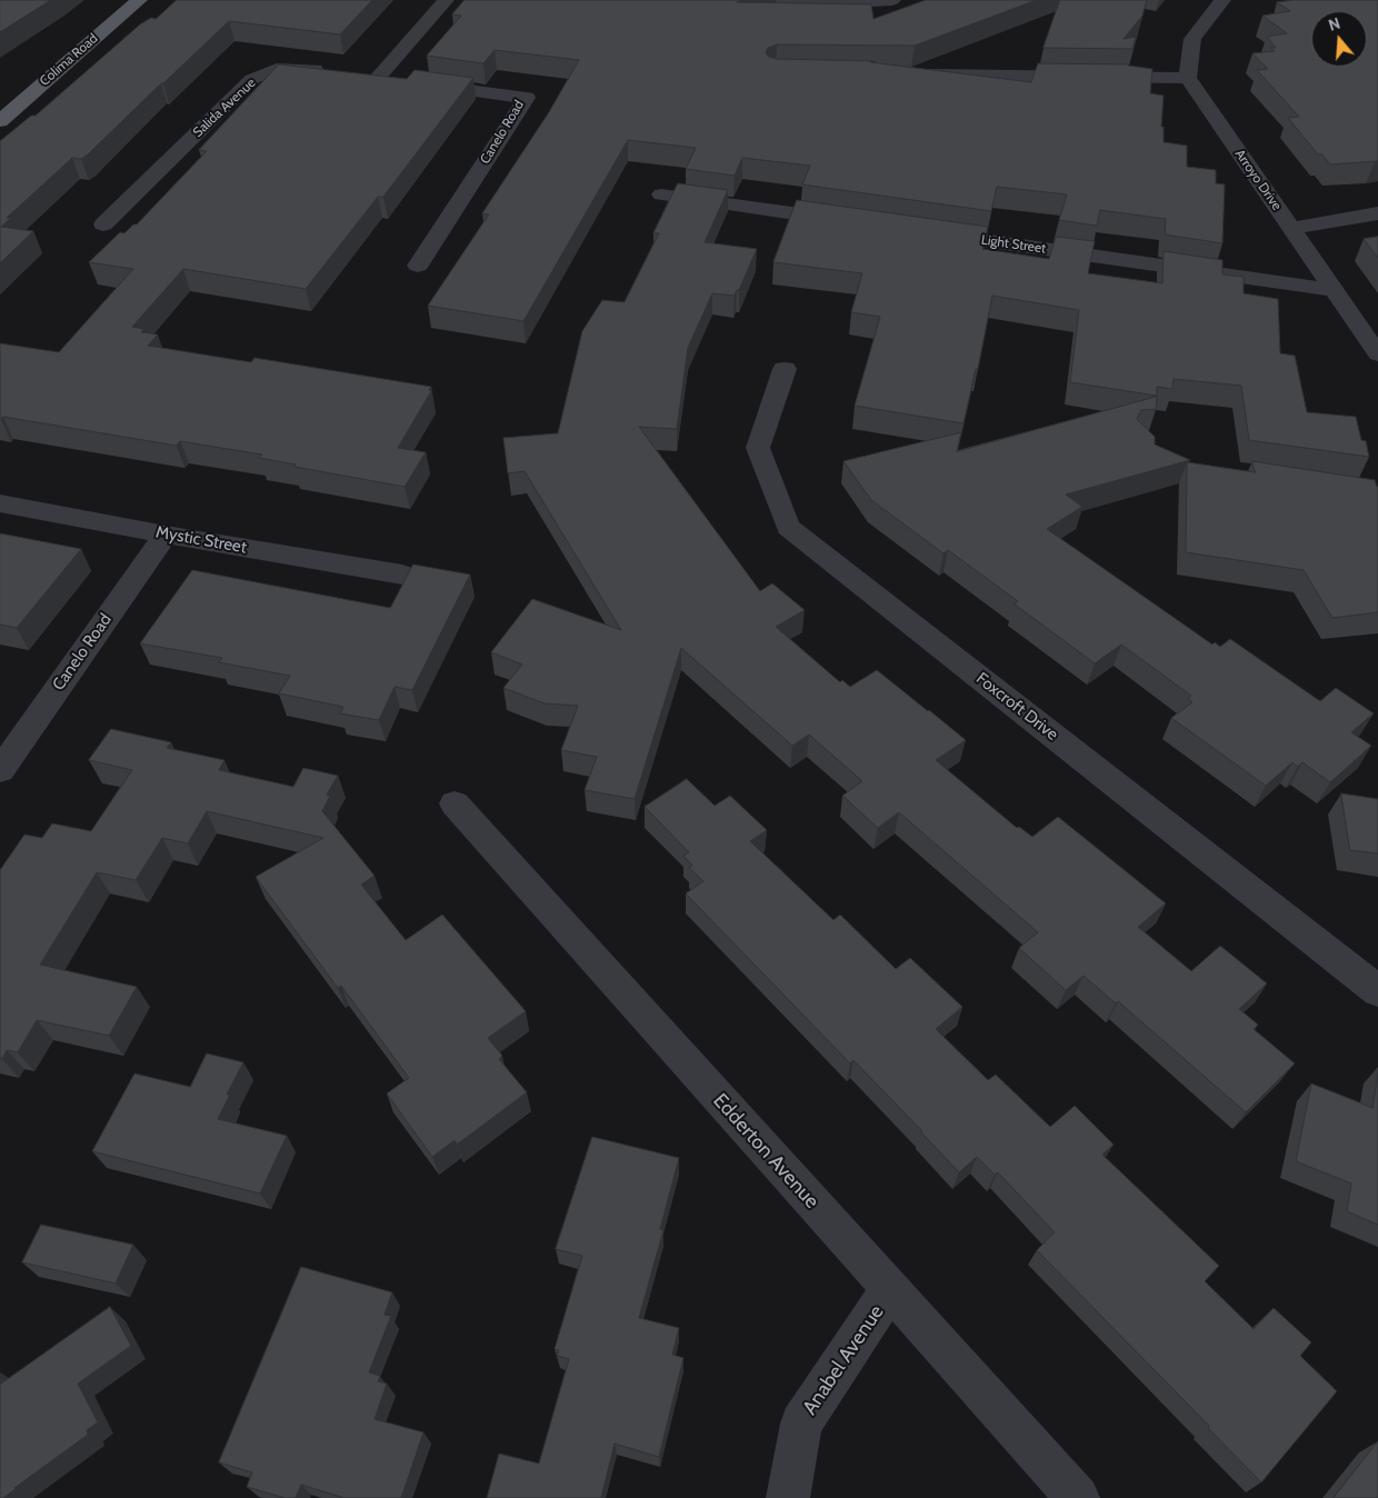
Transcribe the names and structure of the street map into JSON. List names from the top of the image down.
{
  "streets": {
    "main road": ["Colima Road"],
    "street": [
      "Salida Avenue",
      "Canelo Road",
      "Arroyo Drive",
      "Light Street",
      "Mystic Street",
      "Foxcroft Drive",
      "Edderton Avenue",
      "Anabel Avenue"
    ]
  },
  "crossings": [
    ["Canelo Road", "Mystic Street"],
    ["Arroyo Drive", "Light Street"],
    ["Edderton Avenue", "Anabel Avenue"]
  ],
  "north": "top"
}
